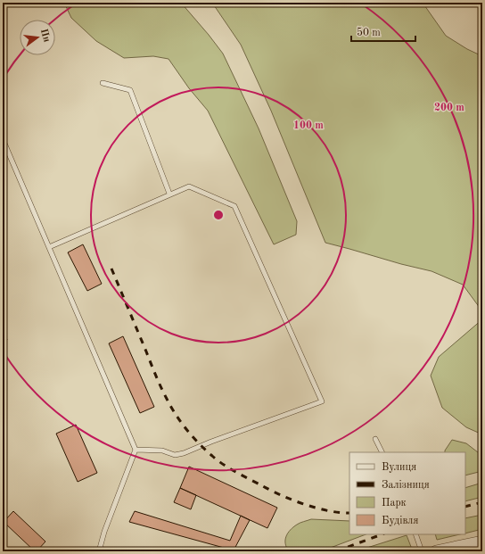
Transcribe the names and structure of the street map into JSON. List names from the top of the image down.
{
  "legend": [
    "Вулиця",
    "Залізниця",
    "Парк",
    "Будівля"
  ],
  "scale_bar": "50 m",
  "north": "right",
  "rings": ["200 m", "100 m"]
}
